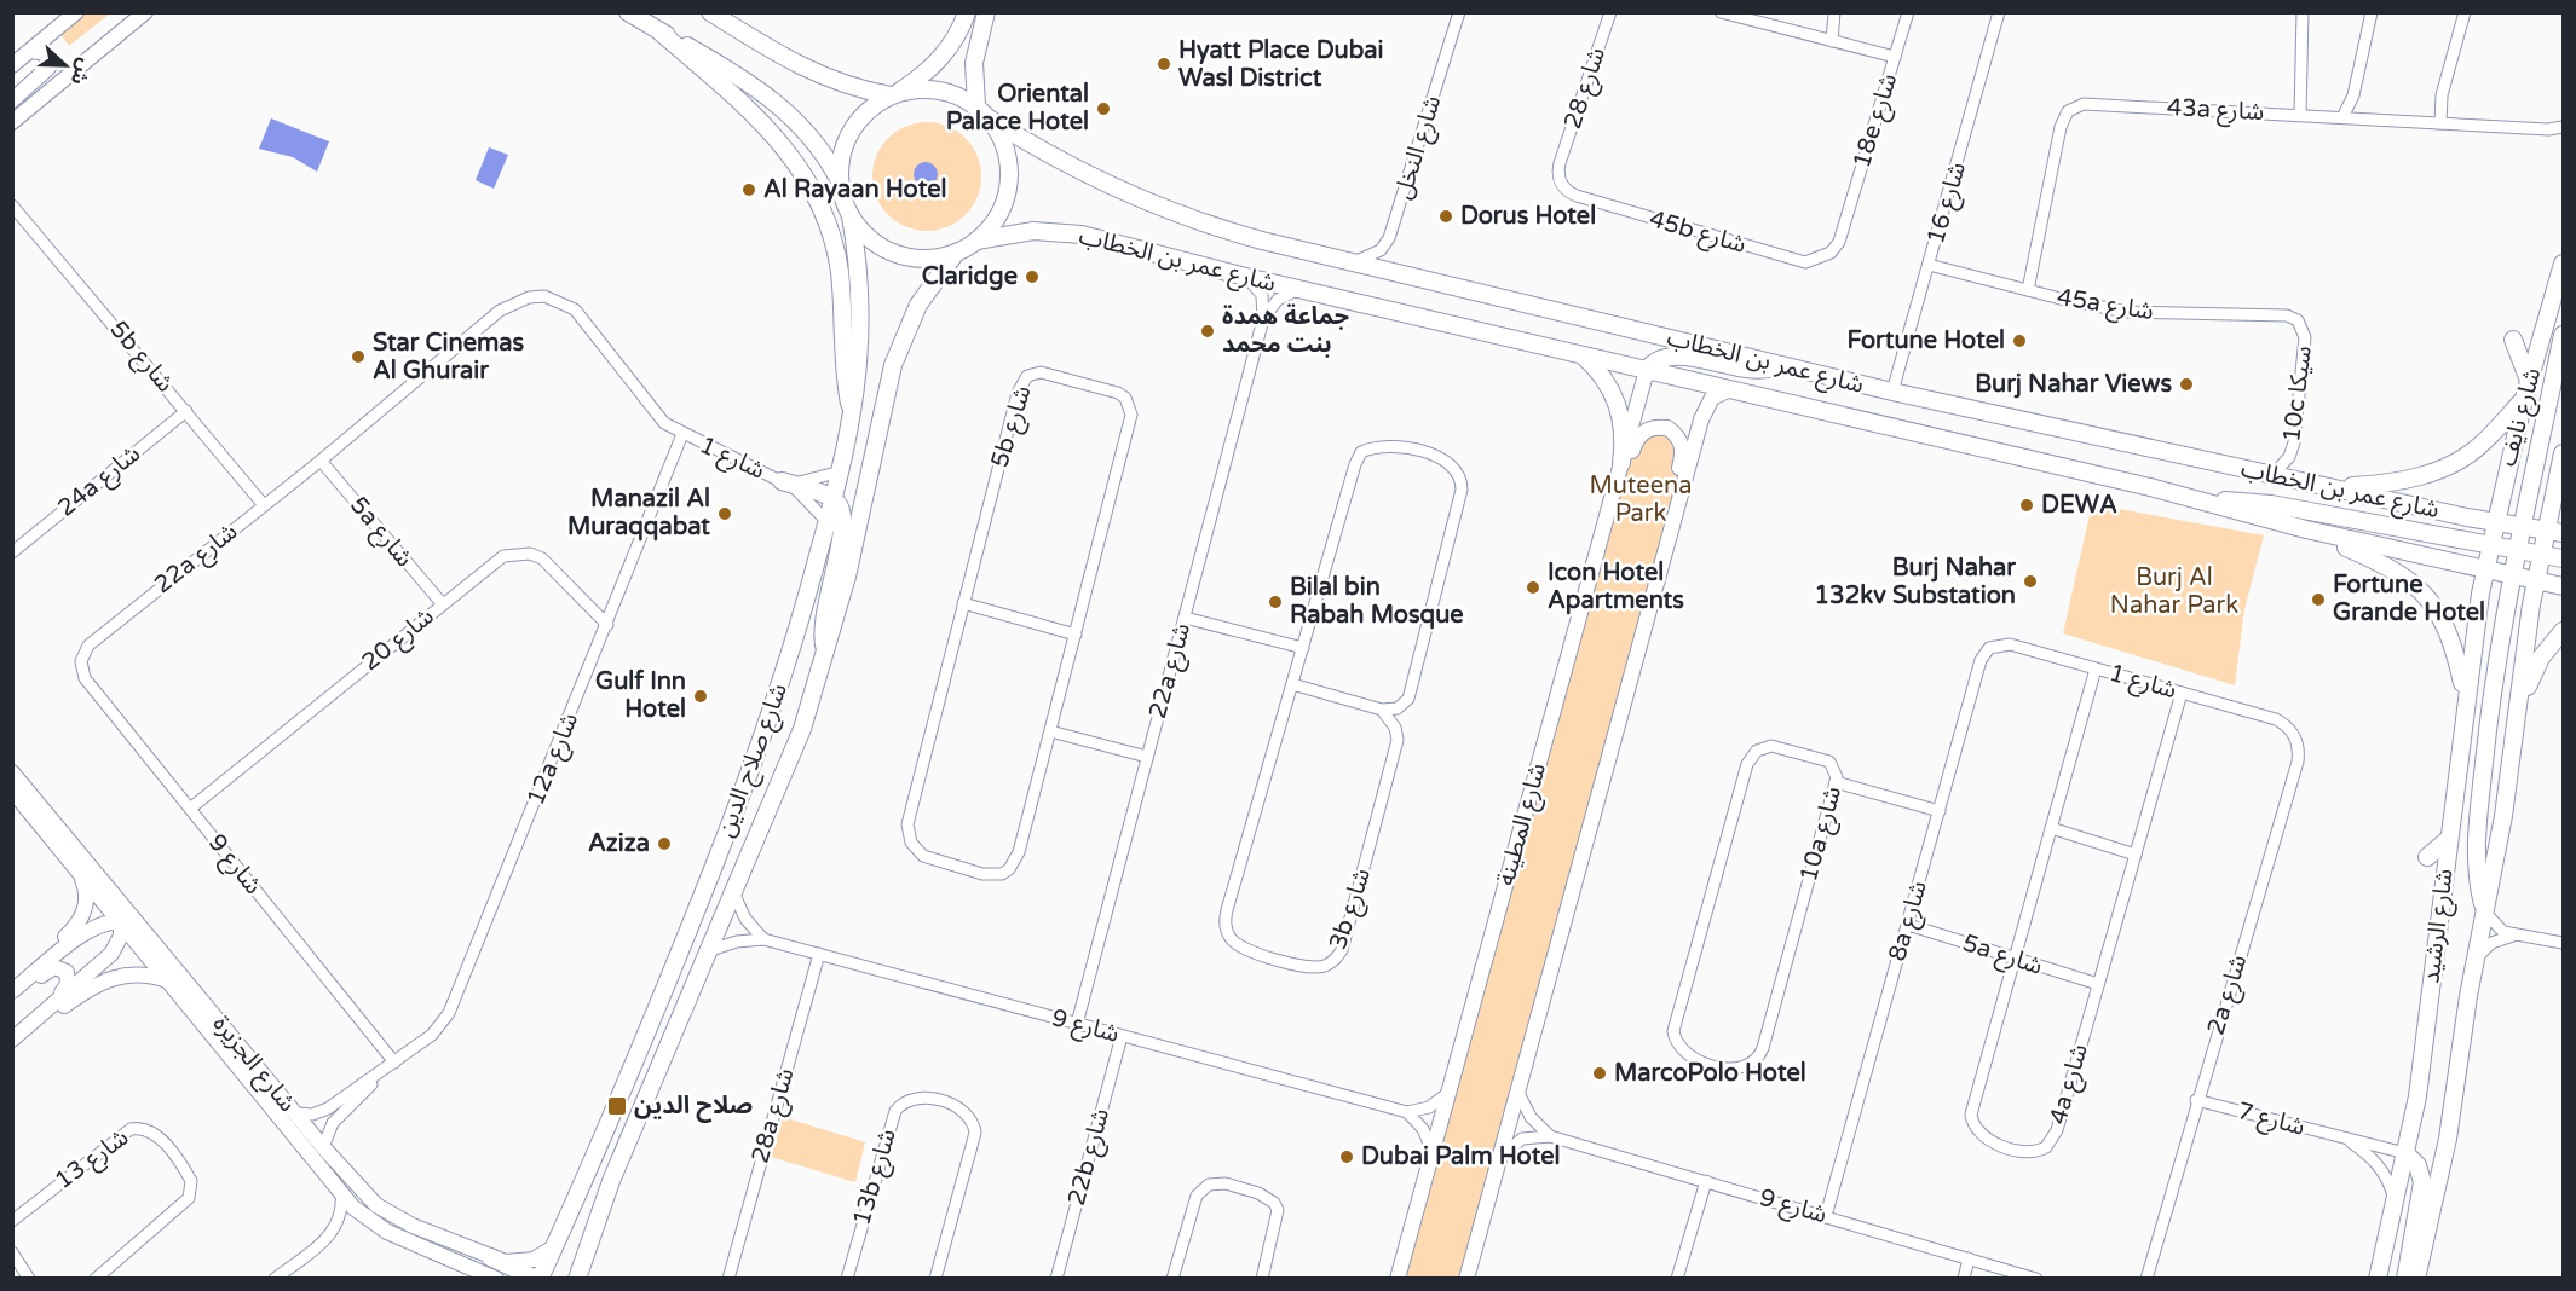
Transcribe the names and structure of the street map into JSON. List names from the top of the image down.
{
  "streets": {
    "main road": [
      "شارع عمر بن الخطاب",
      "شارع نايف",
      "شارع صلاح الدين",
      "شارع الرشيد"
    ],
    "street": [
      "شارع 28",
      "43a شارع",
      "18e شارع",
      "شارع النخل",
      "شارع 16",
      "45b شارع",
      "45a شارع",
      "5b شارع",
      "10c سيكا",
      "شارع 1",
      "24a شارع",
      "5a شارع",
      "22a شارع",
      "شارع 20",
      "12a شارع",
      "شارع المطينة",
      "10a شارع",
      "شارع 9",
      "3b شارع",
      "8a شارع",
      "2a شارع",
      "شارع الجزيرة",
      "4a شارع",
      "28a شارع",
      "شارع 7",
      "22b شارع",
      "شارع 13",
      "13b شارع"
    ]
  },
  "crossings": [
    ["شارع 28", "45b شارع"],
    ["43a شارع", "45a شارع"],
    ["18e شارع", "45b شارع"],
    ["شارع النخل", "شارع عمر بن الخطاب"],
    ["شارع 16", "شارع عمر بن الخطاب"],
    ["شارع 16", "45a شارع"],
    ["شارع عمر بن الخطاب", "10c سيكا"],
    ["شارع عمر بن الخطاب", "شارع نايف"],
    ["شارع عمر بن الخطاب", "22a شارع"],
    ["شارع عمر بن الخطاب", "شارع صلاح الدين"],
    ["شارع عمر بن الخطاب", "شارع المطينة"],
    ["شارع عمر بن الخطاب", "شارع الرشيد"],
    ["45a شارع", "10c سيكا"],
    ["5b شارع", "24a شارع"],
    ["5b شارع", "22a شارع"],
    ["شارع نايف", "شارع الرشيد"],
    ["شارع 1", "5a شارع"],
    ["شارع 1", "22a شارع"],
    ["شارع 1", "12a شارع"],
    ["شارع 1", "شارع صلاح الدين"],
    ["شارع 1", "8a شارع"],
    ["شارع 1", "2a شارع"],
    ["شارع 1", "4a شارع"],
    ["5a شارع", "22a شارع"],
    ["5a شارع", "شارع 20"],
    ["5a شارع", "8a شارع"],
    ["5a شارع", "4a شارع"],
    ["22a شارع", "شارع 9"],
    ["شارع 20", "12a شارع"],
    ["شارع 20", "شارع 9"],
    ["12a شارع", "شارع 9"],
    ["12a شارع", "شارع الجزيرة"],
    ["شارع صلاح الدين", "شارع 9"],
    ["شارع صلاح الدين", "شارع الجزيرة"],
    ["شارع 9", "8a شارع"],
    ["شارع 9", "28a شارع"],
    ["شارع 9", "22b شارع"],
    ["شارع الرشيد", "شارع 7"],
    ["2a شارع", "شارع 7"]
  ],
  "parks": ["Muteena Park", "Burj Al Nahar Park"],
  "places": {
    "other": [
      "Hyatt Place Dubai Wasl District",
      "Oriental Palace Hotel",
      "Al Rayaan Hotel",
      "Dorus Hotel",
      "Claridge",
      "جماعة همدة بنت محمد",
      "Fortune Hotel",
      "Star Cinemas Al Ghurair",
      "Burj Nahar Views",
      "DEWA",
      "Manazil Al Muraqqabat",
      "Burj Nahar 132kv Substation",
      "Icon Hotel Apartments",
      "Fortune Grande Hotel",
      "Bilal bin Rabah Mosque",
      "Gulf Inn Hotel",
      "Aziza",
      "MarcoPolo Hotel",
      "Dubai Palm Hotel"
    ],
    "transit": ["صلاح الدين"]
  },
  "north": "right"
}
